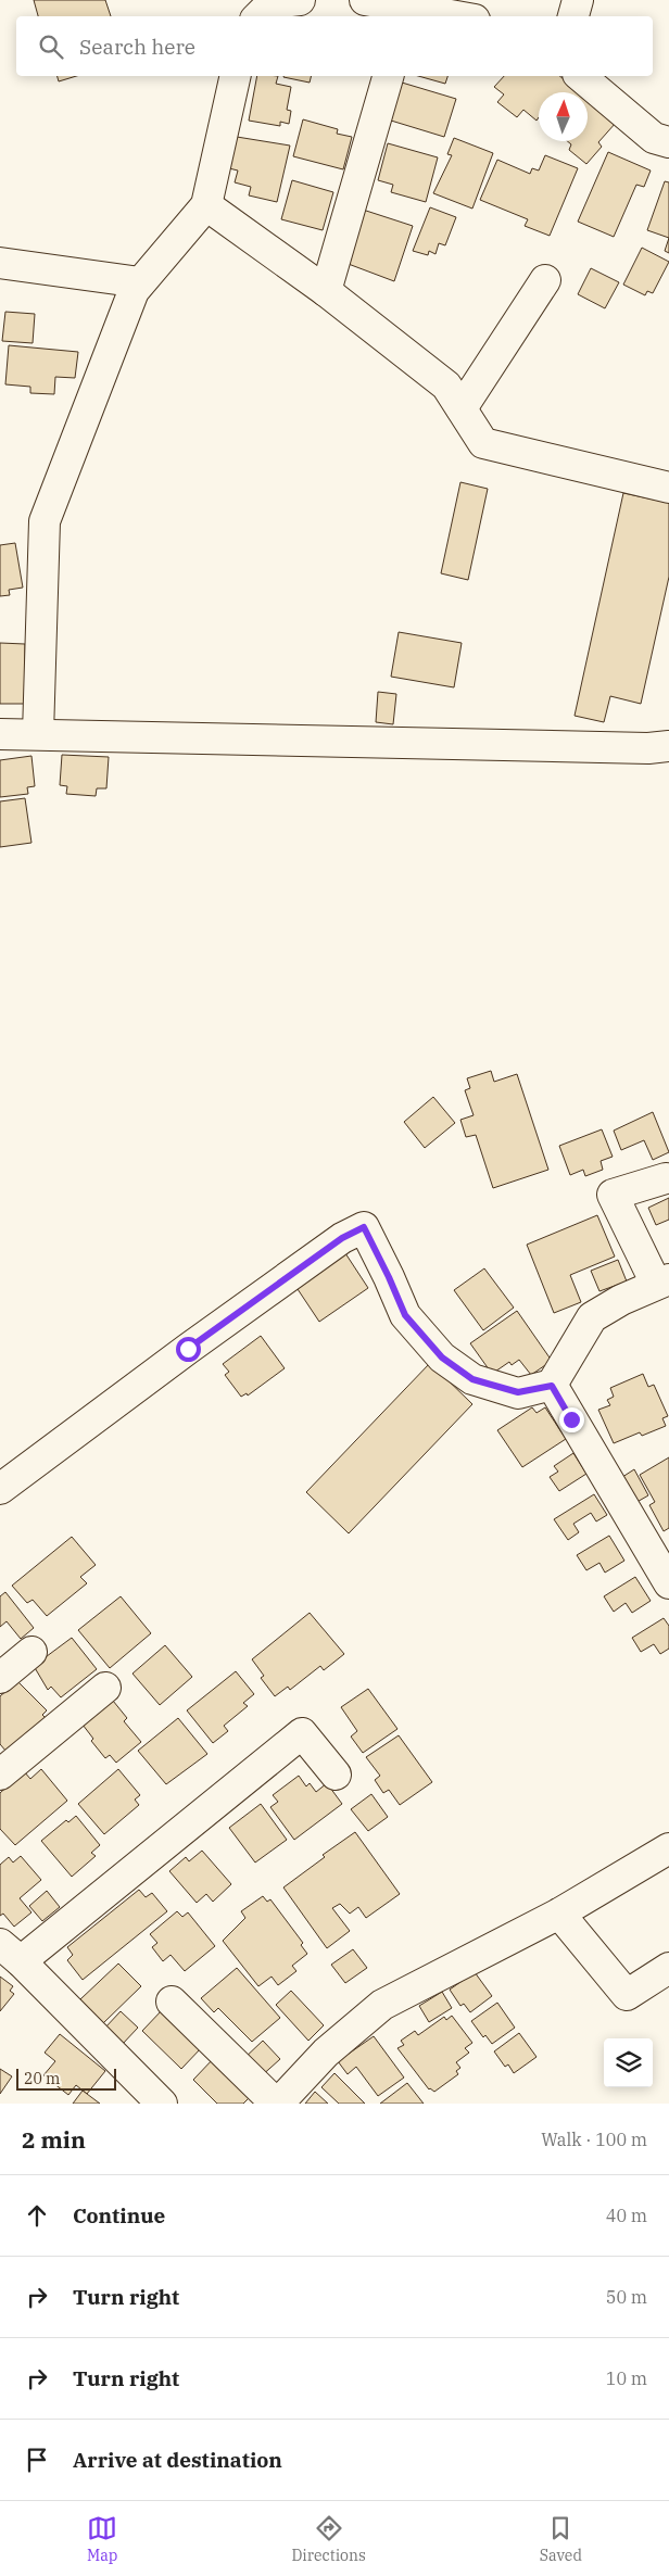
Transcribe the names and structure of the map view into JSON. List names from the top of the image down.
{
  "scale_bar": "20 m",
  "north": "top",
  "page": {
    "search": "Search here",
    "scale": "20 m",
    "heading": ["2 min", "Walk · 100 m"],
    "list": [
      ["Continue", "40 m"],
      ["Turn right", "50 m"],
      ["Turn right", "10 m"],
      "Arrive at destination"
    ],
    "nav": ["Map", "Directions", "Saved"]
  }
}
